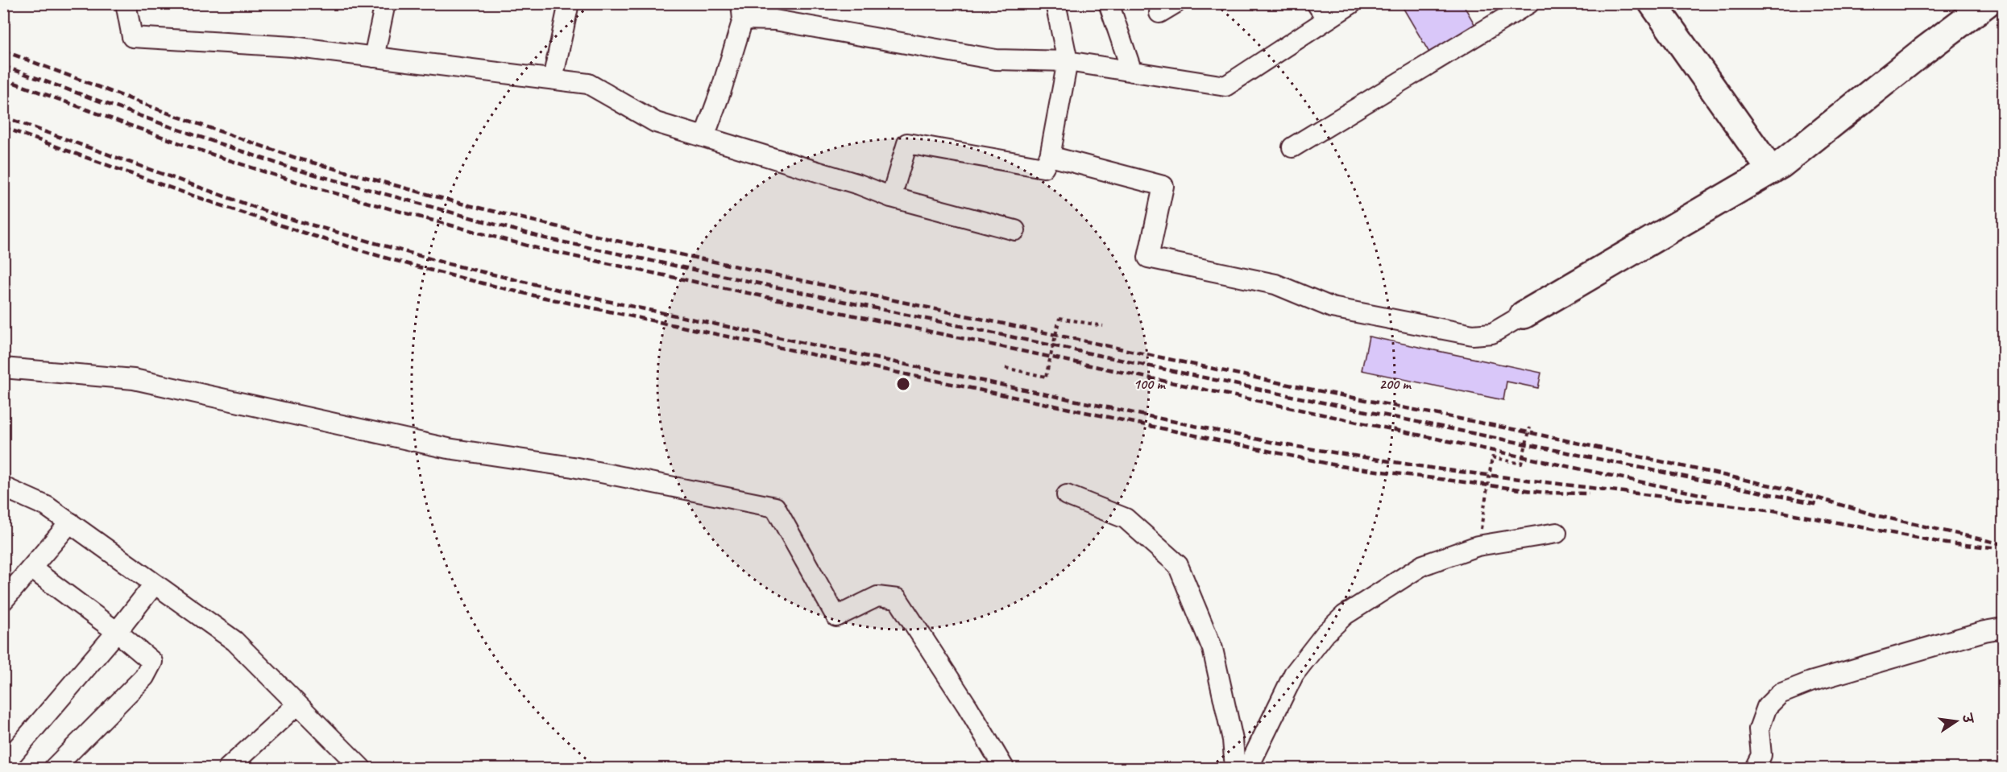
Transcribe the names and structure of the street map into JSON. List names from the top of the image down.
{
  "north": "right",
  "rings": ["100 m", "200 m"]
}
